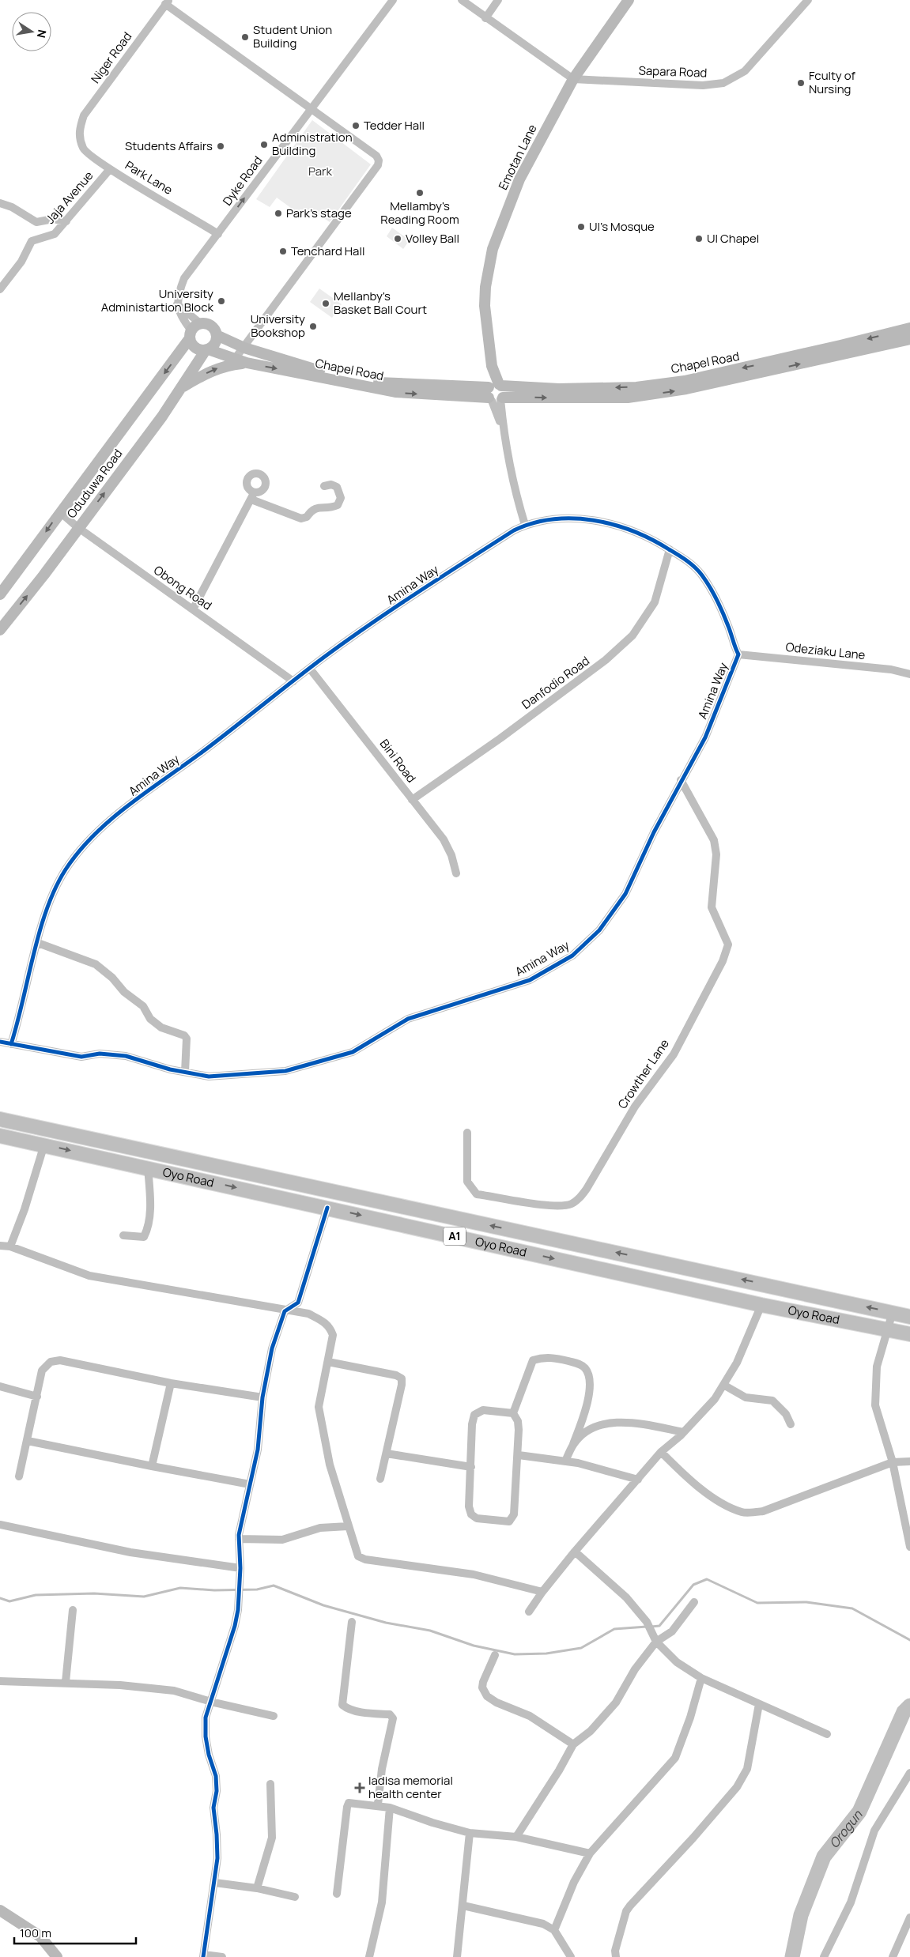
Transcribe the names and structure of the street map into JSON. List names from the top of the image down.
{
  "streets": {
    "highway": ["Oyo Road", "A1"],
    "street": [
      "Niger Road",
      "Sapara Road",
      "Emotan Lane",
      "Park Lane",
      "Dyke Road",
      "Jaja Avenue",
      "Chapel Road",
      "Oduduwa Road",
      "Amina Way",
      "Obong Road",
      "Odeziaku Lane",
      "Danfodio Road",
      "Bini Road",
      "Crowther Lane"
    ]
  },
  "crossings": [
    ["Niger Road", "Park Lane"],
    ["Sapara Road", "Emotan Lane"],
    ["Emotan Lane", "Chapel Road"],
    ["Park Lane", "Dyke Road"],
    ["Park Lane", "Jaja Avenue"],
    ["Dyke Road", "Chapel Road"],
    ["Dyke Road", "Oduduwa Road"],
    ["Chapel Road", "Oduduwa Road"],
    ["Oduduwa Road", "Obong Road"],
    ["Amina Way", "Obong Road"],
    ["Amina Way", "Odeziaku Lane"],
    ["Amina Way", "Danfodio Road"],
    ["Amina Way", "Bini Road"],
    ["Amina Way", "Crowther Lane"],
    ["Danfodio Road", "Bini Road"]
  ],
  "one_way": ["Dyke Road"],
  "water": ["Orogun"],
  "parks": ["Park"],
  "places": {
    "other": [
      "Student Union Building",
      "Fculty of Nursing",
      "Tedder Hall",
      "Administration Building",
      "Students Affairs",
      "Mellamby's Reading Room",
      "Park's stage",
      "UI's Mosque",
      "Volley Ball",
      "UI Chapel",
      "Tenchard Hall",
      "University Administartion Block",
      "Mellanby's Basket Ball Court",
      "University Bookshop"
    ],
    "health": ["ladisa memorial health center"]
  },
  "scale_bar": "100 m",
  "north": "right"
}
